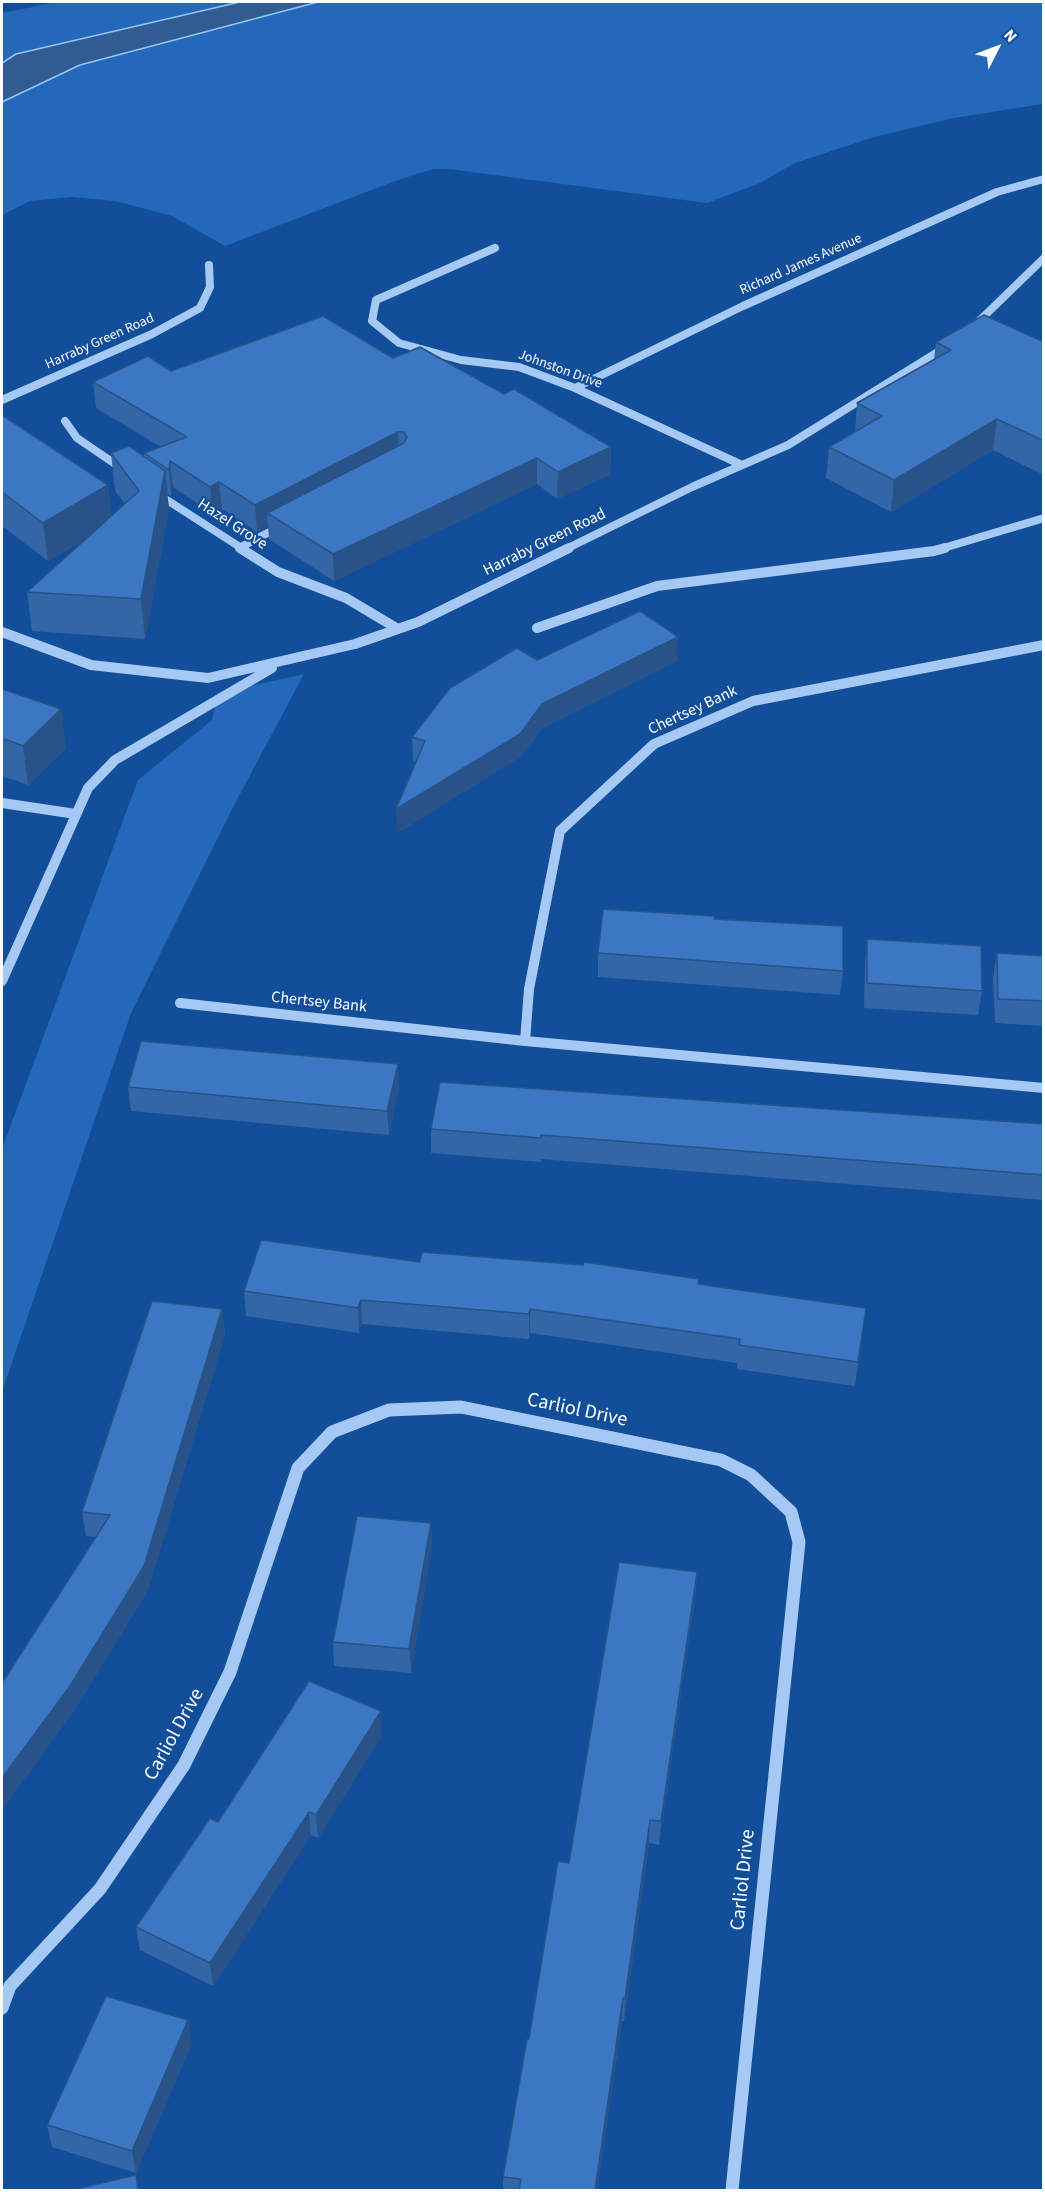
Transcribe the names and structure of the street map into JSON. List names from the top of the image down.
{
  "streets": {
    "street": [
      "Richard James Avenue",
      "Harraby Green Road",
      "Johnston Drive",
      "Hazel Grove",
      "Chertsey Bank",
      "Carliol Drive"
    ]
  },
  "crossings": [
    ["Richard James Avenue", "Johnston Drive"],
    ["Harraby Green Road", "Johnston Drive"],
    ["Harraby Green Road", "Hazel Grove"]
  ],
  "north": "top right"
}
